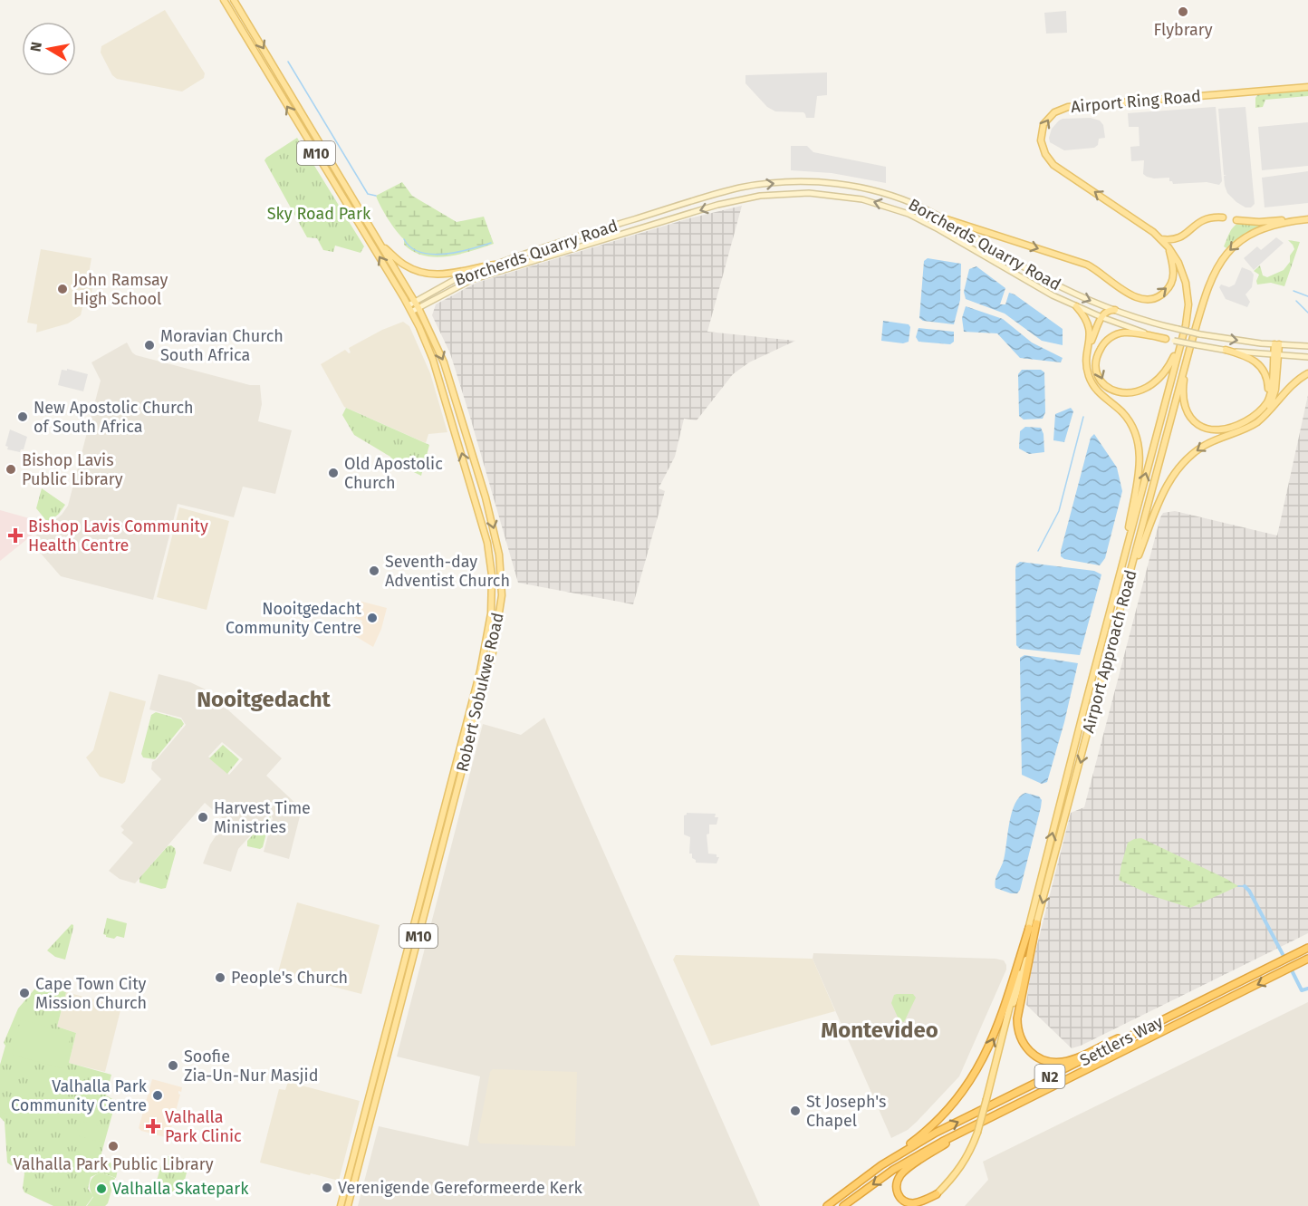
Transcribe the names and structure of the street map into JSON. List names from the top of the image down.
{
  "streets": {
    "highway": ["Settlers Way", "N2"],
    "main road": [
      "Airport Ring Road",
      "M10",
      "Borcherds Quarry Road",
      "Airport Approach Road",
      "Robert Sobukwe Road"
    ]
  },
  "crossings": [
    ["Airport Ring Road", "Airport Approach Road"],
    ["Borcherds Quarry Road", "Robert Sobukwe Road"]
  ],
  "districts": ["Nooitgedacht", "Montevideo"],
  "parks": ["Sky Road Park"],
  "places": {
    "other": [
      "Flybrary",
      "John Ramsay High School",
      "Moravian Church South Africa",
      "New Apostolic Church of South Africa",
      "Bishop Lavis Public Library",
      "Old Apostolic Church",
      "Seventh-day Adventist Church",
      "Nooitgedacht Community Centre",
      "Harvest Time Ministries",
      "People's Church",
      "Cape Town City Mission Church",
      "Soofie Zia-Un-Nur Masjid",
      "Valhalla Park Community Centre",
      "St Joseph's Chapel",
      "Valhalla Park Public Library",
      "Verenigende Gereformeerde Kerk",
      "Valhalla Skatepark"
    ],
    "health": ["Bishop Lavis Community Health Centre", "Valhalla Park Clinic"]
  },
  "north": "left"
}
